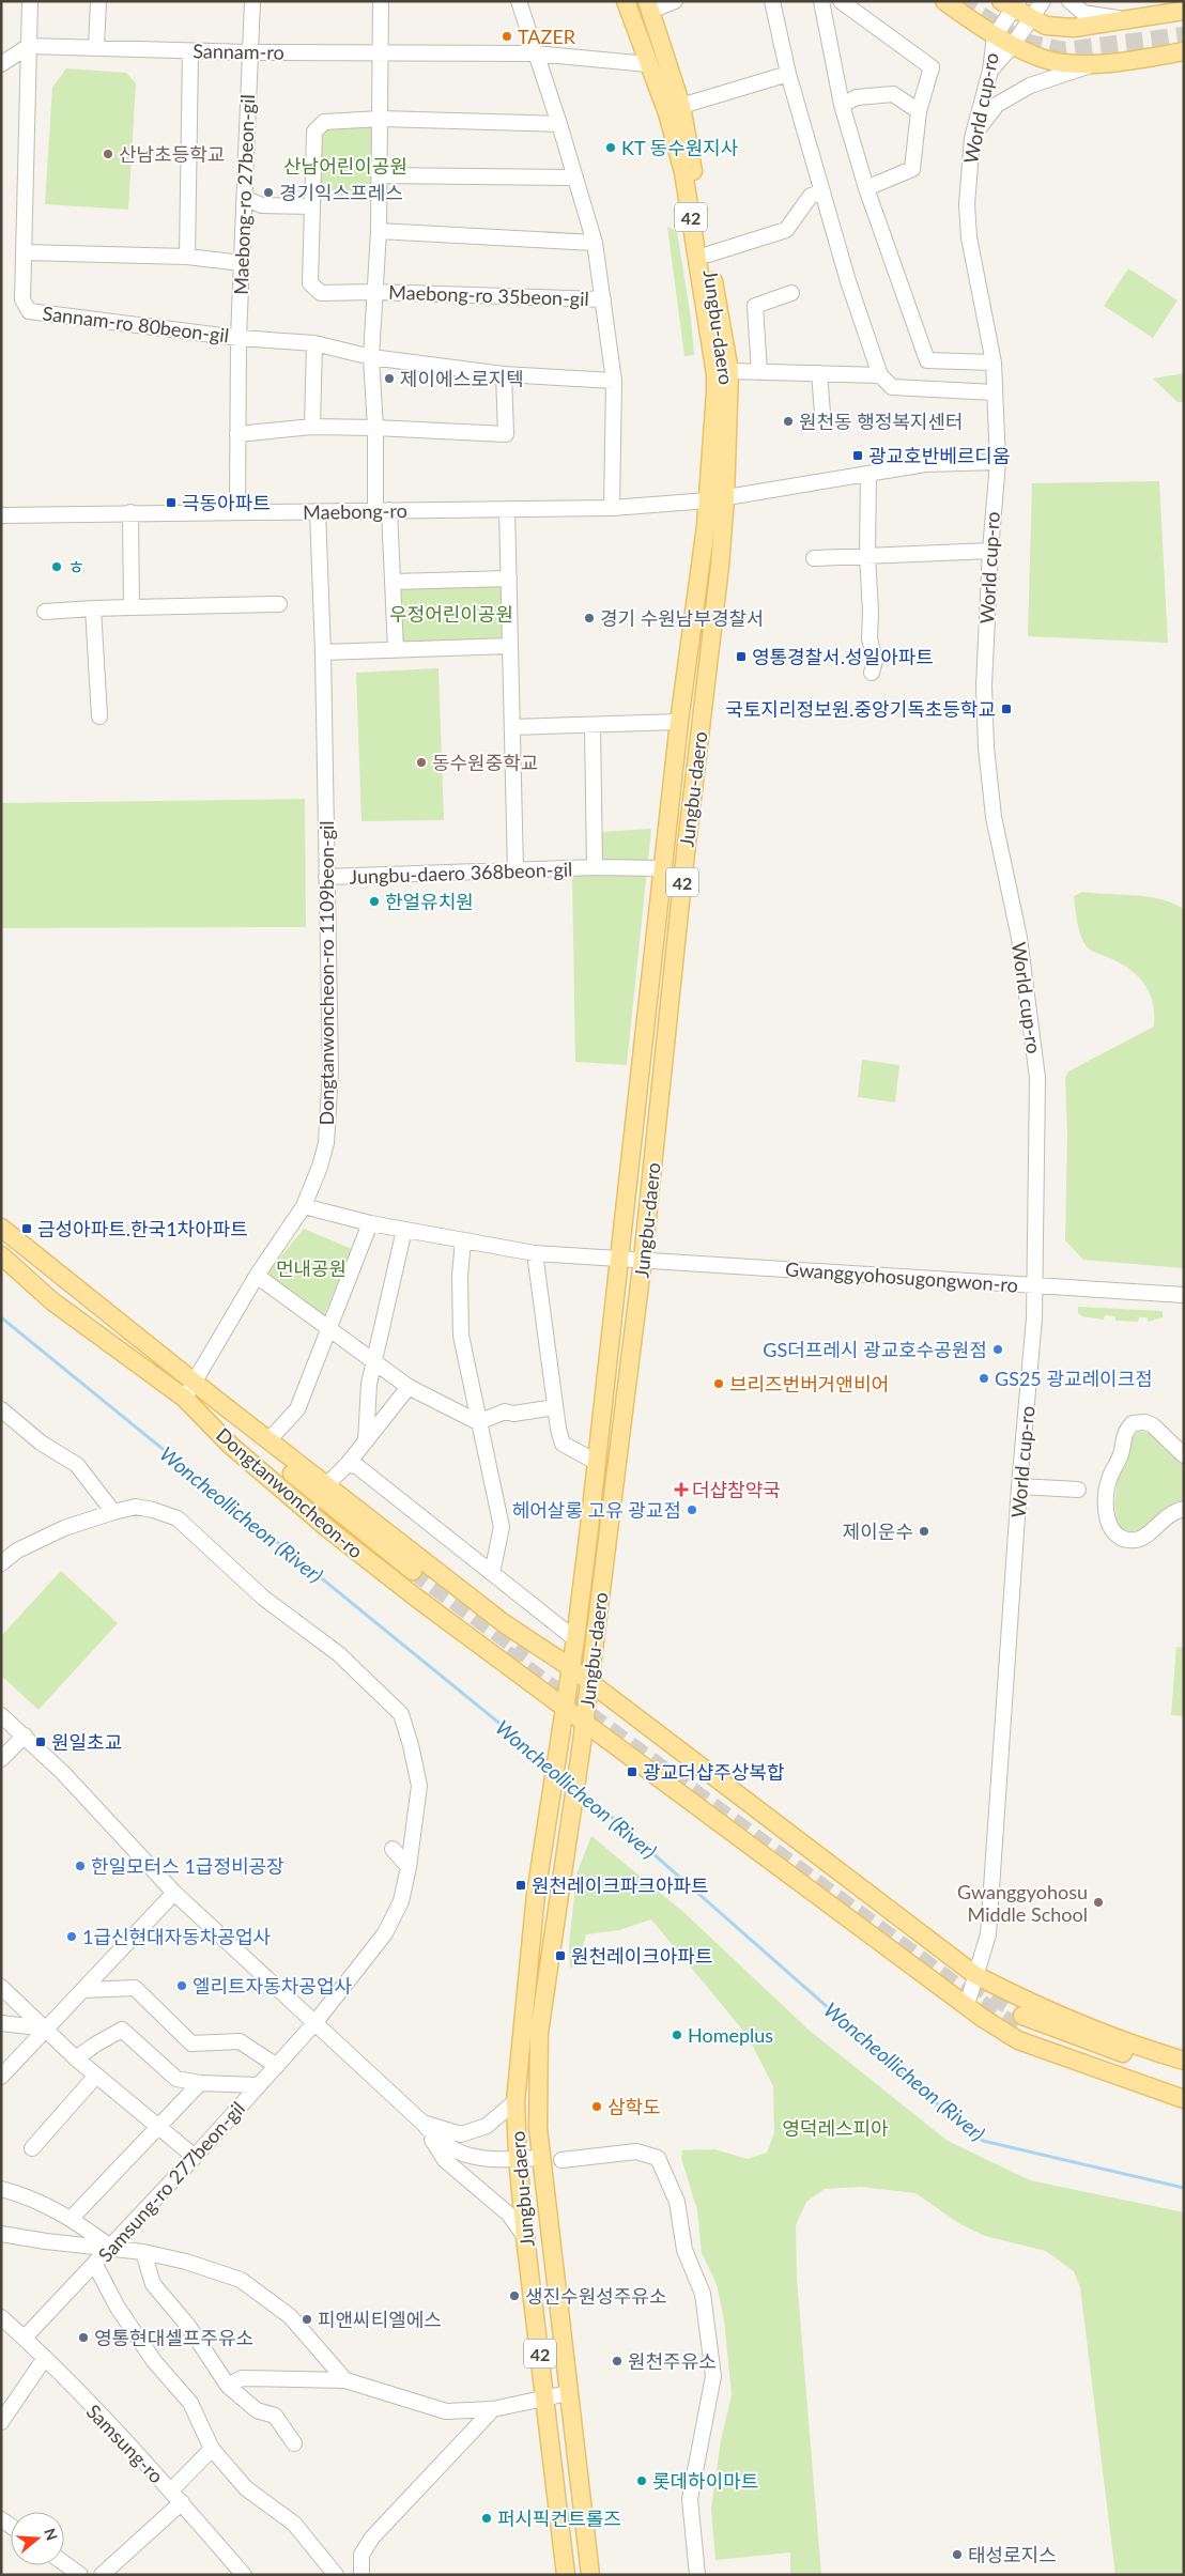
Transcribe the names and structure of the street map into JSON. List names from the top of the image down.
{
  "streets": {
    "main road": ["42", "Jungbu-daero", "Dongtanwoncheon-ro"],
    "street": [
      "Sannam-ro",
      "World cup-ro",
      "Maebong-ro 27beon-gil",
      "Maebong-ro 35beon-gil",
      "Sannam-ro 80beon-gil",
      "Maebong-ro",
      "Jungbu-daero 368beon-gil",
      "Dongtanwoncheon-ro 1109beon-gil",
      "Gwanggyohosugongwon-ro",
      "Samsung-ro 277beon-gil",
      "Samsung-ro"
    ]
  },
  "crossings": [
    ["Sannam-ro", "Maebong-ro 27beon-gil"],
    ["Sannam-ro", "Maebong-ro 35beon-gil"],
    ["Sannam-ro", "Sannam-ro 80beon-gil"],
    ["Sannam-ro", "Jungbu-daero"],
    ["World cup-ro", "Maebong-ro"],
    ["World cup-ro", "Gwanggyohosugongwon-ro"],
    ["World cup-ro", "Dongtanwoncheon-ro"],
    ["Maebong-ro 27beon-gil", "Sannam-ro 80beon-gil"],
    ["Maebong-ro 27beon-gil", "Maebong-ro"],
    ["Maebong-ro 35beon-gil", "Maebong-ro"],
    ["Jungbu-daero", "Maebong-ro"],
    ["Jungbu-daero", "Jungbu-daero 368beon-gil"],
    ["Jungbu-daero", "Gwanggyohosugongwon-ro"],
    ["Jungbu-daero", "Dongtanwoncheon-ro"],
    ["Maebong-ro", "Dongtanwoncheon-ro 1109beon-gil"],
    ["Jungbu-daero 368beon-gil", "Dongtanwoncheon-ro 1109beon-gil"],
    ["Dongtanwoncheon-ro 1109beon-gil", "Gwanggyohosugongwon-ro"],
    ["Dongtanwoncheon-ro 1109beon-gil", "Dongtanwoncheon-ro"],
    ["Samsung-ro 277beon-gil", "Samsung-ro"]
  ],
  "water": ["Woncheollicheon (River)"],
  "parks": [
    "산남어린이공원",
    "우정어린이공원",
    "먼내공원",
    "영덕레스피아"
  ],
  "places": {
    "other": [
      "TAZER",
      "KT 동수원지사",
      "산남초등학교",
      "경기익스프레스",
      "제이에스로지텍",
      "원천동 행정복지센터",
      "ㅎ",
      "경기 수원남부경찰서",
      "동수원중학교",
      "한얼유치원",
      "GS더프레시 광교호수공원점",
      "GS25 광교레이크점",
      "브리즈번버거앤비어",
      "헤어살롱 고유 광교점",
      "제이운수",
      "한일모터스 1급정비공장",
      "Gwanggyohosu Middle School",
      "1급신현대자동차공업사",
      "엘리트자동차공업사",
      "Homeplus",
      "삼학도",
      "생진수원성주유소",
      "피앤씨티엘에스",
      "영통현대셀프주유소",
      "원천주유소",
      "롯데하이마트",
      "퍼시픽컨트롤즈",
      "태성로지스"
    ],
    "transit": [
      "광교호반베르디움",
      "극동아파트",
      "영통경찰서.성일아파트",
      "국토지리정보원.중앙기독초등학교",
      "금성아파트.한국1차아파트",
      "원일초교",
      "광교더샵주상복합",
      "원천레이크파크아파트",
      "원천레이크아파트"
    ],
    "health": ["더샵참약국"]
  },
  "north": "right"
}
